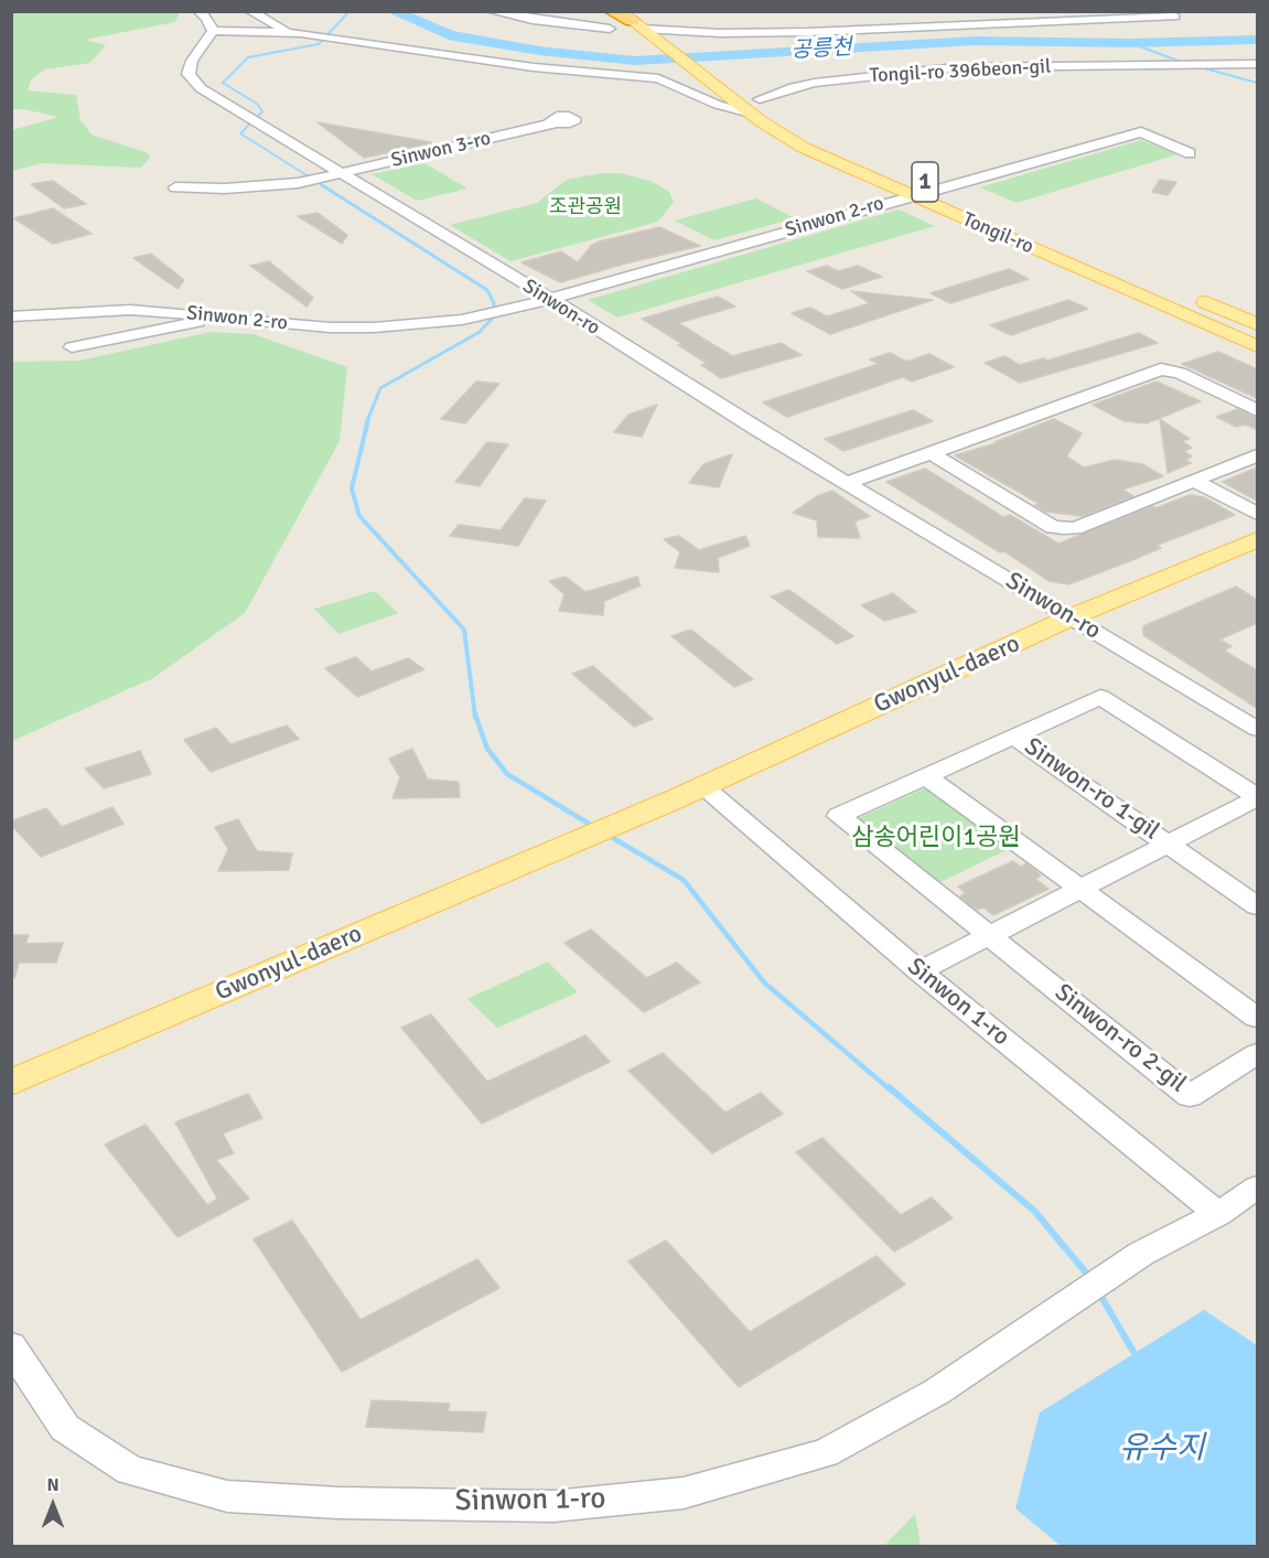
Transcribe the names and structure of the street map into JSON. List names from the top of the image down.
{
  "streets": {
    "main road": ["1", "Tongil-ro", "Gwonyul-daero"],
    "street": [
      "Tongil-ro 396beon-gil",
      "Sinwon 3-ro",
      "Sinwon 2-ro",
      "Sinwon-ro",
      "Sinwon-ro 1-gil",
      "Sinwon 1-ro",
      "Sinwon-ro 2-gil"
    ]
  },
  "crossings": [
    ["Tongil-ro 396beon-gil", "Tongil-ro"],
    ["Sinwon 3-ro", "Sinwon-ro"],
    ["Sinwon 2-ro", "Tongil-ro"],
    ["Sinwon 2-ro", "Sinwon-ro"],
    ["Sinwon-ro", "Gwonyul-daero"],
    ["Gwonyul-daero", "Sinwon 1-ro"],
    ["Sinwon-ro 1-gil", "Sinwon-ro 2-gil"]
  ],
  "water": ["공릉천", "유수지"],
  "parks": ["조관공원", "삼송어린이1공원"],
  "north": "top"
}
